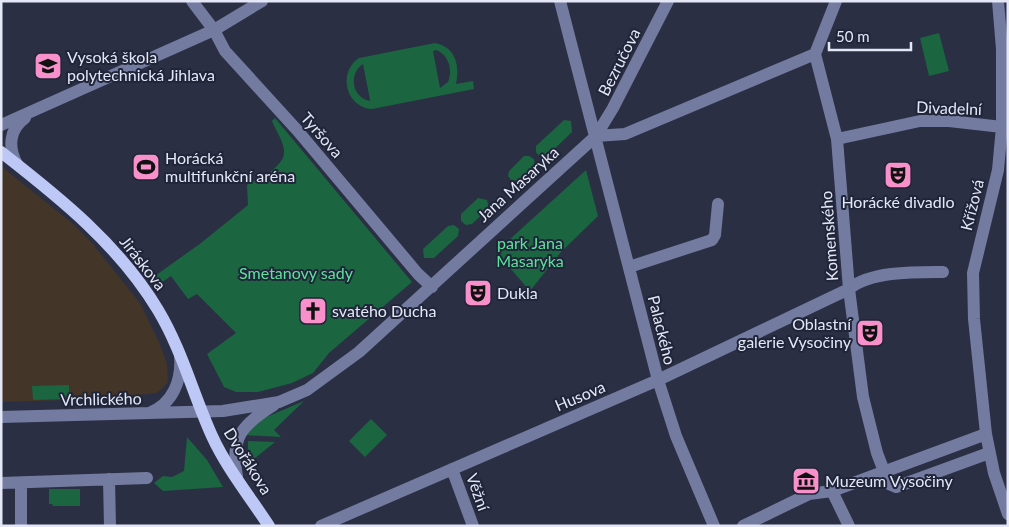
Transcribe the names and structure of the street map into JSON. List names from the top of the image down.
{
  "streets": {
    "main road": ["Jiráskova", "Dvořákova"],
    "street": [
      "Bezručova",
      "Divadelní",
      "Tyršova",
      "Jana Masaryka",
      "Křížová",
      "Komenského",
      "Palackého",
      "Husova",
      "Vrchlického",
      "Věžní"
    ]
  },
  "crossings": [
    ["Bezručova", "Jana Masaryka"],
    ["Bezručova", "Palackého"],
    ["Divadelní", "Křížová"],
    ["Divadelní", "Komenského"],
    ["Tyršova", "Jana Masaryka"],
    ["Jana Masaryka", "Jiráskova"],
    ["Jana Masaryka", "Palackého"],
    ["Jana Masaryka", "Vrchlického"],
    ["Jana Masaryka", "Dvořákova"],
    ["Komenského", "Husova"],
    ["Jiráskova", "Vrchlického"],
    ["Jiráskova", "Dvořákova"],
    ["Palackého", "Husova"],
    ["Husova", "Věžní"],
    ["Vrchlického", "Dvořákova"]
  ],
  "parks": ["park Jana Masaryka", "Smetanovy sady"],
  "places": {
    "school or university": ["Vysoká škola polytechnická Jihlava"],
    "sports": ["Horácká multifunkční aréna"],
    "theatre": ["Horácké divadlo", "Dukla", "Oblastní galerie Vysočiny"],
    "church": ["svatého Ducha"],
    "museum": ["Muzeum Vysočiny"]
  },
  "scale_bar": "50 m"
}
